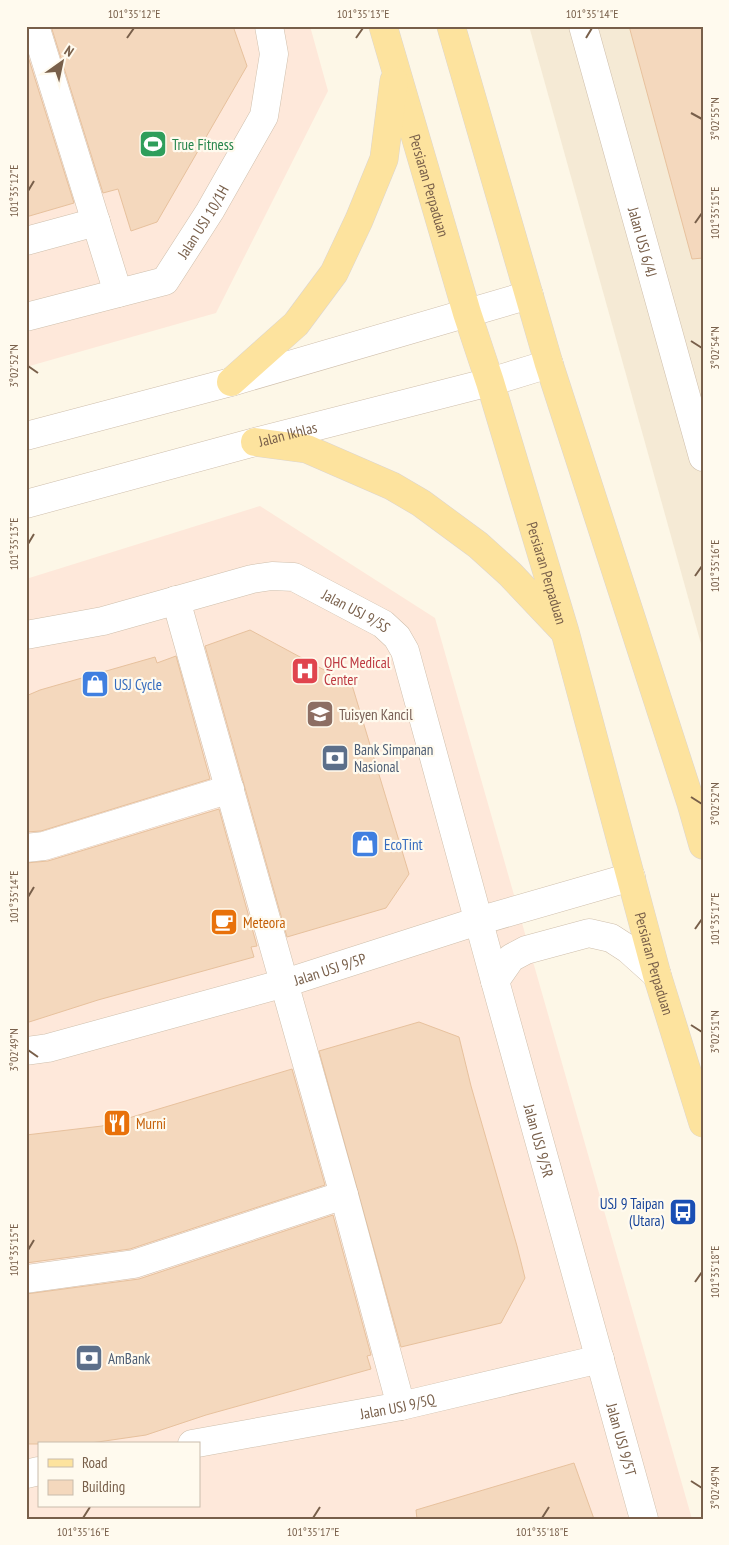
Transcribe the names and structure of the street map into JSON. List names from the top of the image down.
{
  "streets": {
    "main road": ["Persiaran Perpaduan"],
    "street": [
      "Jalan USJ 10/1H",
      "Jalan USJ 6/4J",
      "Jalan Ikhlas",
      "Jalan USJ 9/5S",
      "Jalan USJ 9/5P",
      "Jalan USJ 9/5R",
      "Jalan USJ 9/5Q",
      "Jalan USJ 9/5T"
    ]
  },
  "crossings": [
    ["Persiaran Perpaduan", "Jalan Ikhlas"],
    ["Persiaran Perpaduan", "Jalan USJ 9/5P"],
    ["Jalan USJ 9/5S", "Jalan USJ 9/5P"],
    ["Jalan USJ 9/5S", "Jalan USJ 9/5R"],
    ["Jalan USJ 9/5P", "Jalan USJ 9/5R"],
    ["Jalan USJ 9/5R", "Jalan USJ 9/5Q"],
    ["Jalan USJ 9/5R", "Jalan USJ 9/5T"],
    ["Jalan USJ 9/5Q", "Jalan USJ 9/5T"]
  ],
  "places": {
    "sports": ["True Fitness"],
    "hospital": ["QHC Medical Center"],
    "shop": ["USJ Cycle", "EcoTint"],
    "school or university": ["Tuisyen Kancil"],
    "bank": ["Bank Simpanan Nasional", "AmBank"],
    "cafe": ["Meteora"],
    "restaurant": ["Murni"],
    "bus stop": ["USJ 9 Taipan (Utara)"]
  },
  "legend": ["Road", "Building"],
  "north": "top right",
  "coordinates": [
    "101°35'12\"E",
    "101°35'13\"E",
    "101°35'14\"E",
    "3°02'55\"N",
    "101°35'15\"E",
    "3°02'54\"N",
    "3°02'52\"N",
    "101°35'16\"E",
    "101°35'17\"E",
    "3°02'51\"N",
    "3°02'49\"N",
    "101°35'18\"E"
  ]
}
